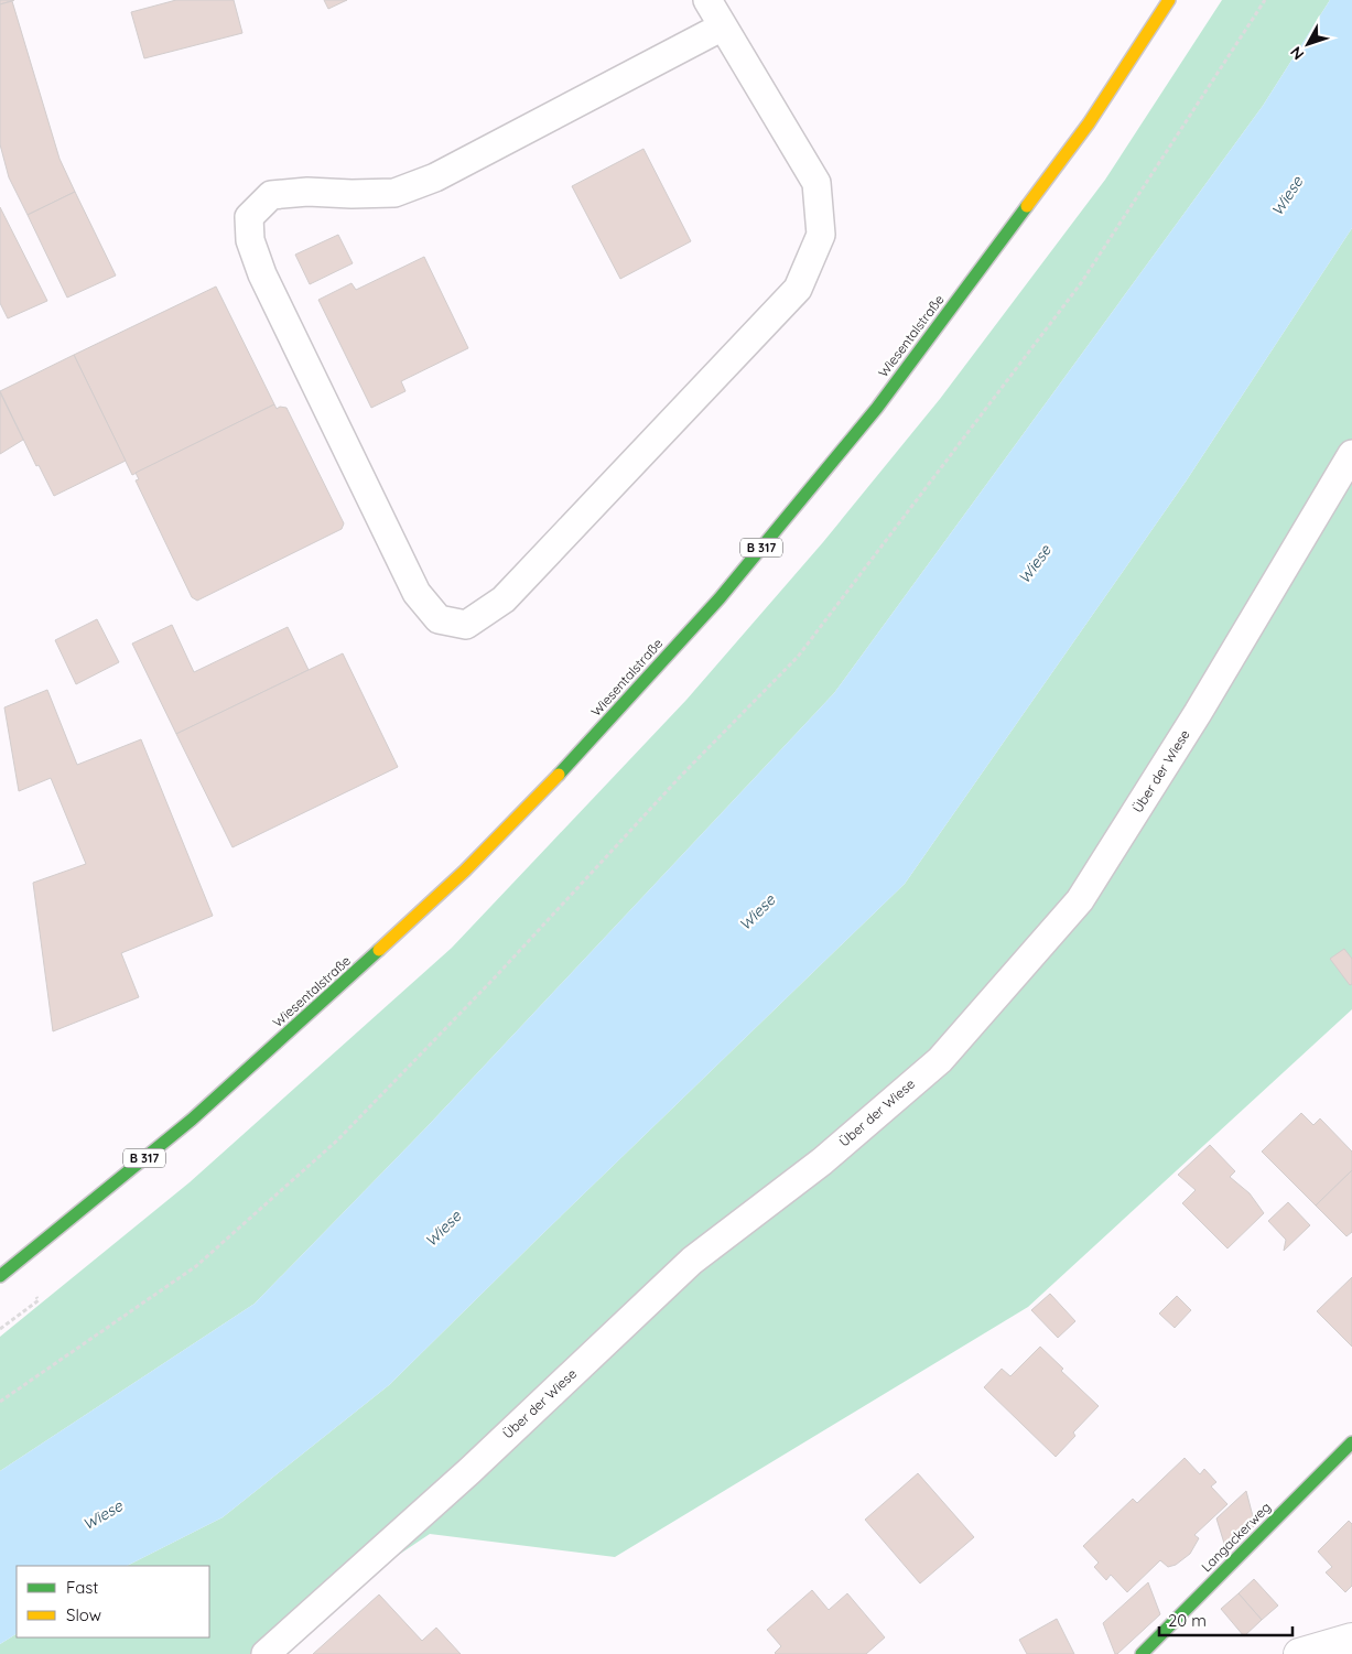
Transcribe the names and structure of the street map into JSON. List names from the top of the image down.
{
  "streets": {
    "main road": ["Wiesentalstraße", "B 317", "Langackerweg"],
    "lane": ["Über der Wiese"]
  },
  "water": ["Wiese"],
  "legend": ["Fast", "Slow"],
  "scale_bar": "20 m",
  "north": "bottom left"
}
